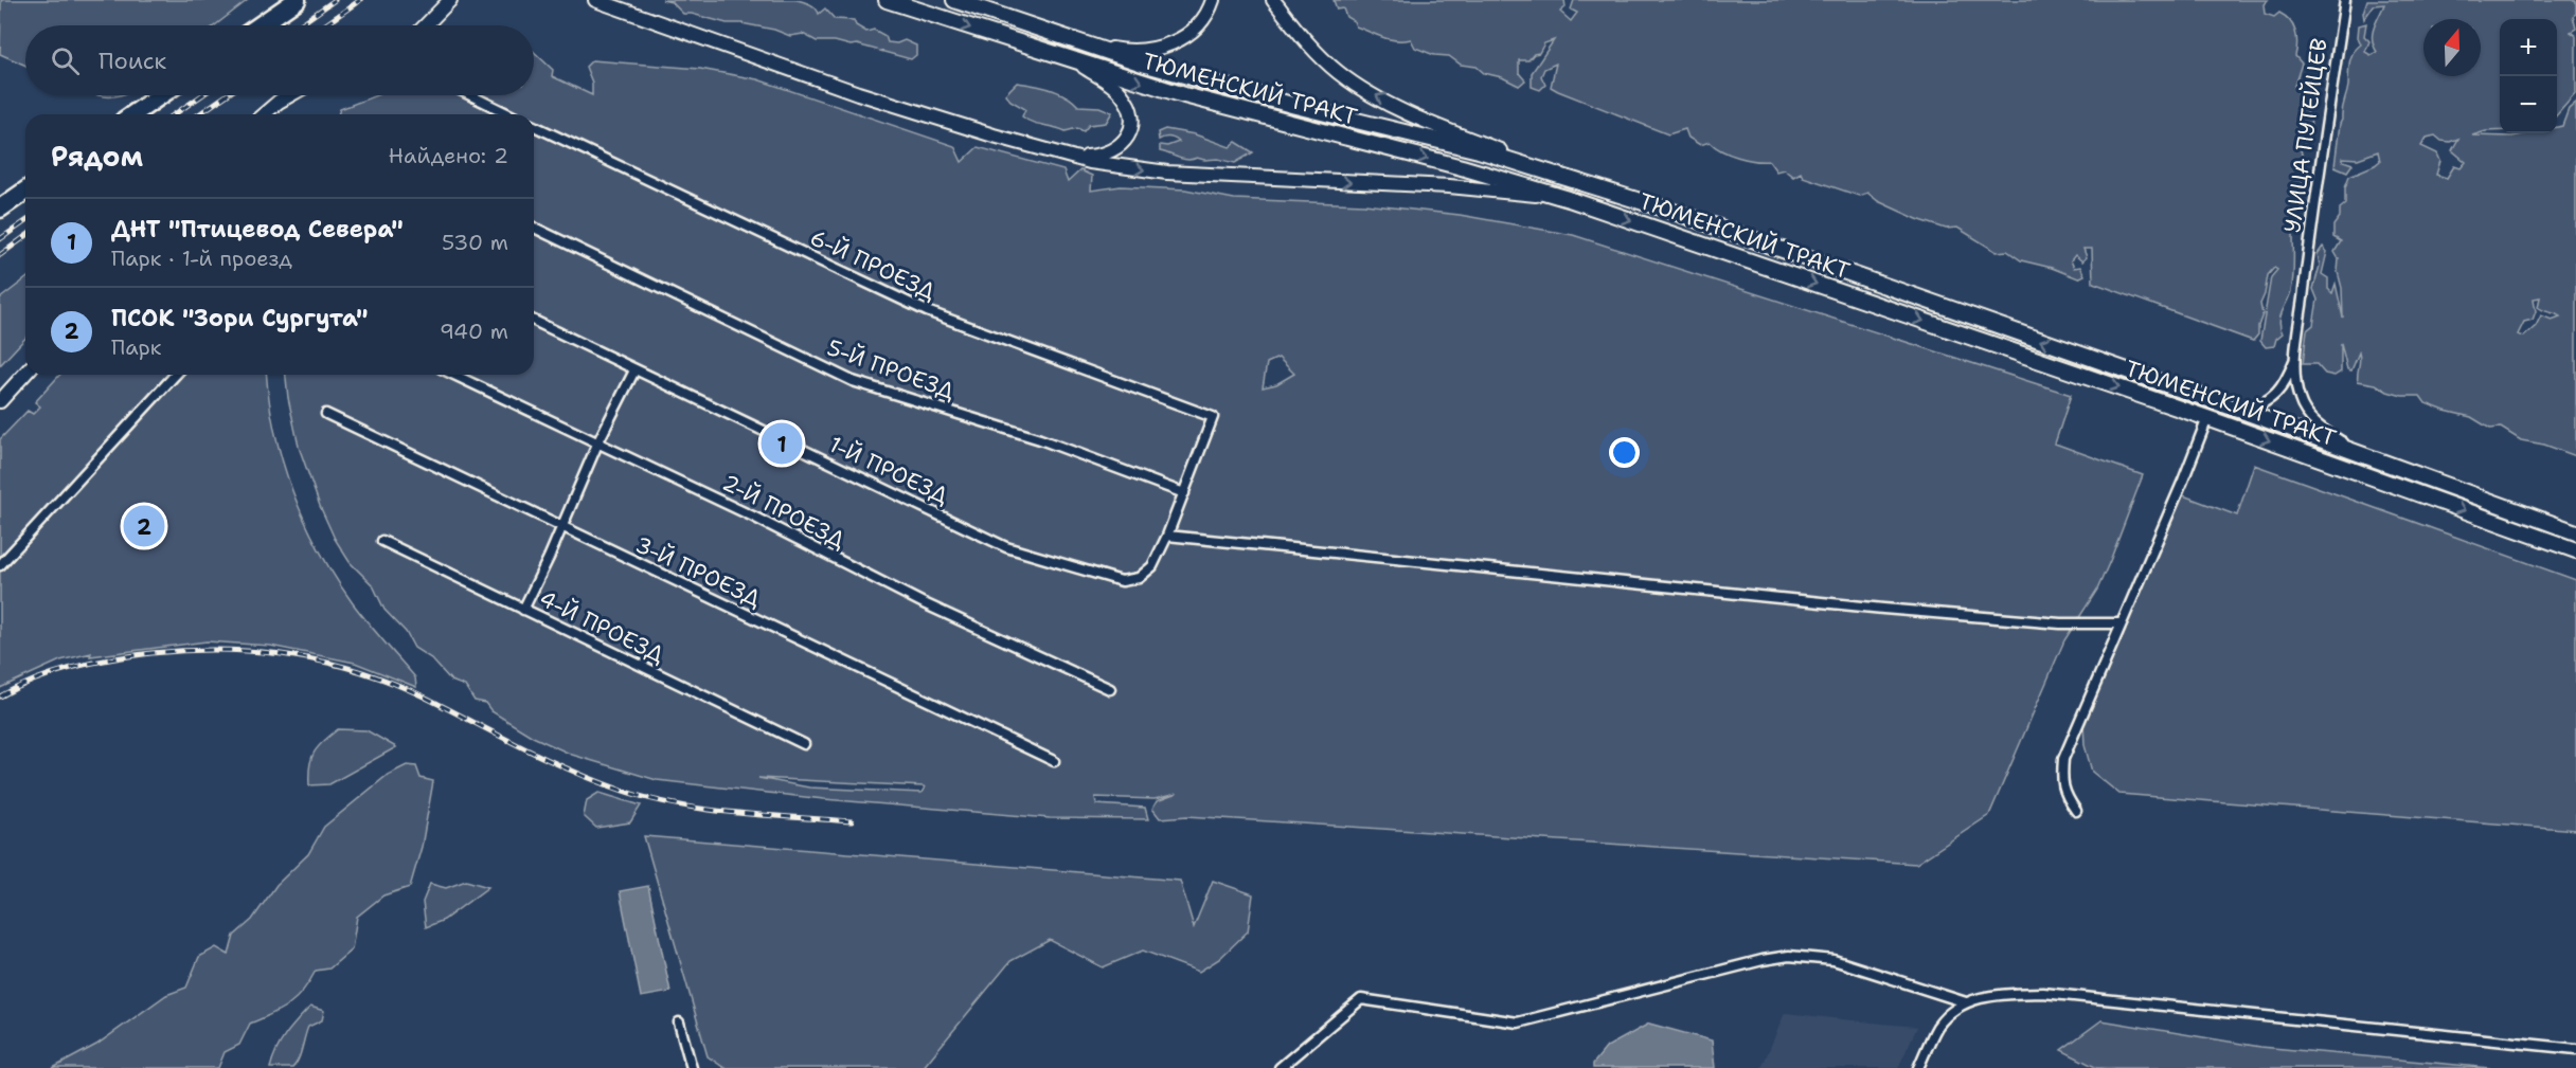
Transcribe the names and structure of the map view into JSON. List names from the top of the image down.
{
  "streets": {
    "main road": ["ТЮМЕНСКИЙ ТРАКТ"],
    "street": [
      "УЛИЦА ПУТЕЙЦЕВ",
      "6-Й ПРОЕЗД",
      "5-Й ПРОЕЗД",
      "1-Й ПРОЕЗД",
      "2-Й ПРОЕЗД",
      "3-Й ПРОЕЗД",
      "4-Й ПРОЕЗД"
    ]
  },
  "crossings": [
    ["6-Й ПРОЕЗД", "5-Й ПРОЕЗД"]
  ],
  "north": "top",
  "page": {
    "map_buttons": ["+", "−"],
    "search": "Поиск",
    "heading": ["Рядом", "Найдено: 2"],
    "list": [
      {
        "mark": "1",
        "name": "ДНТ \"Птицевод Севера\"",
        "note": "Парк · 1-й проезд",
        "value": "530 m"
      },
      {
        "mark": "2",
        "name": "ПСОК \"Зори Сургута\"",
        "note": "Парк",
        "value": "940 m"
      }
    ],
    "pins": ["1", "2"]
  }
}
